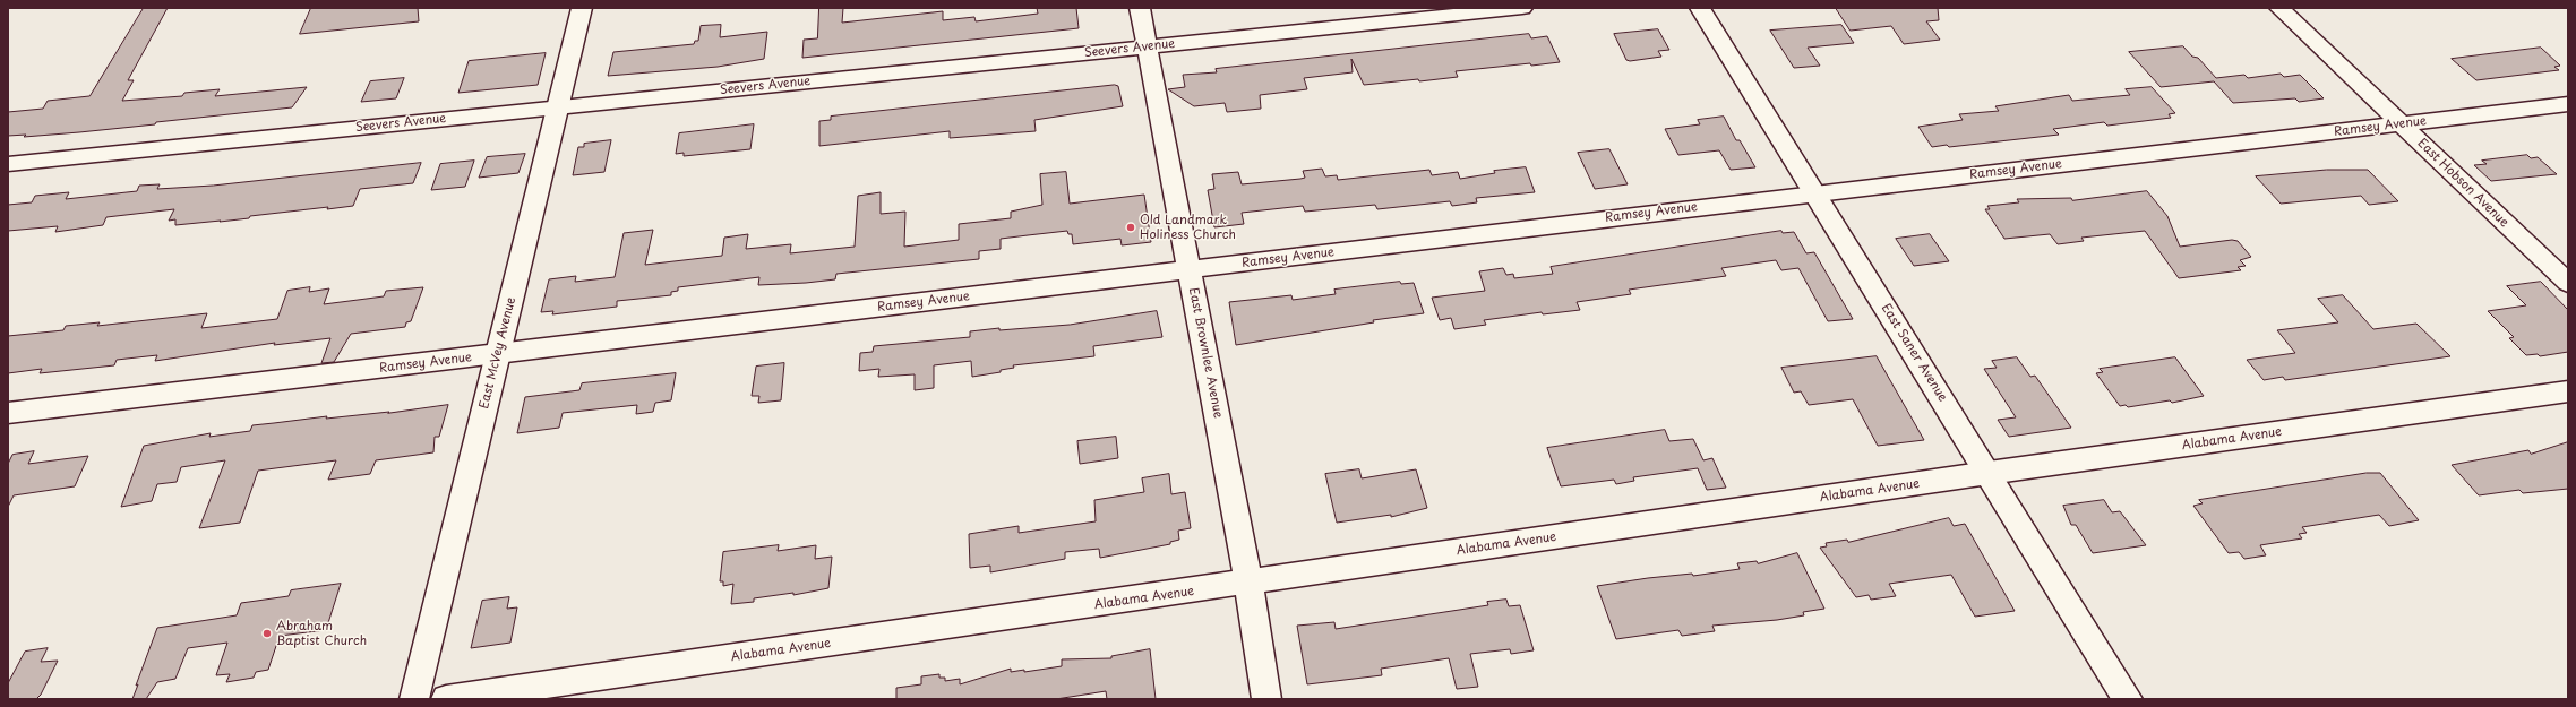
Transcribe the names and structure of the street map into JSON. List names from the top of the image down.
{
  "streets": {
    "street": [
      "Seevers Avenue",
      "Ramsey Avenue",
      "East Hobson Avenue",
      "East McVey Avenue",
      "East Brownlee Avenue",
      "East Saner Avenue",
      "Alabama Avenue"
    ]
  },
  "crossings": [
    ["Seevers Avenue", "East McVey Avenue"],
    ["Seevers Avenue", "East Brownlee Avenue"],
    ["Ramsey Avenue", "East Hobson Avenue"],
    ["Ramsey Avenue", "East McVey Avenue"],
    ["Ramsey Avenue", "East Brownlee Avenue"],
    ["Ramsey Avenue", "East Saner Avenue"],
    ["East Brownlee Avenue", "Alabama Avenue"],
    ["East Saner Avenue", "Alabama Avenue"]
  ],
  "places": ["Old Landmark Holiness Church", "Abraham Baptist Church"]
}
